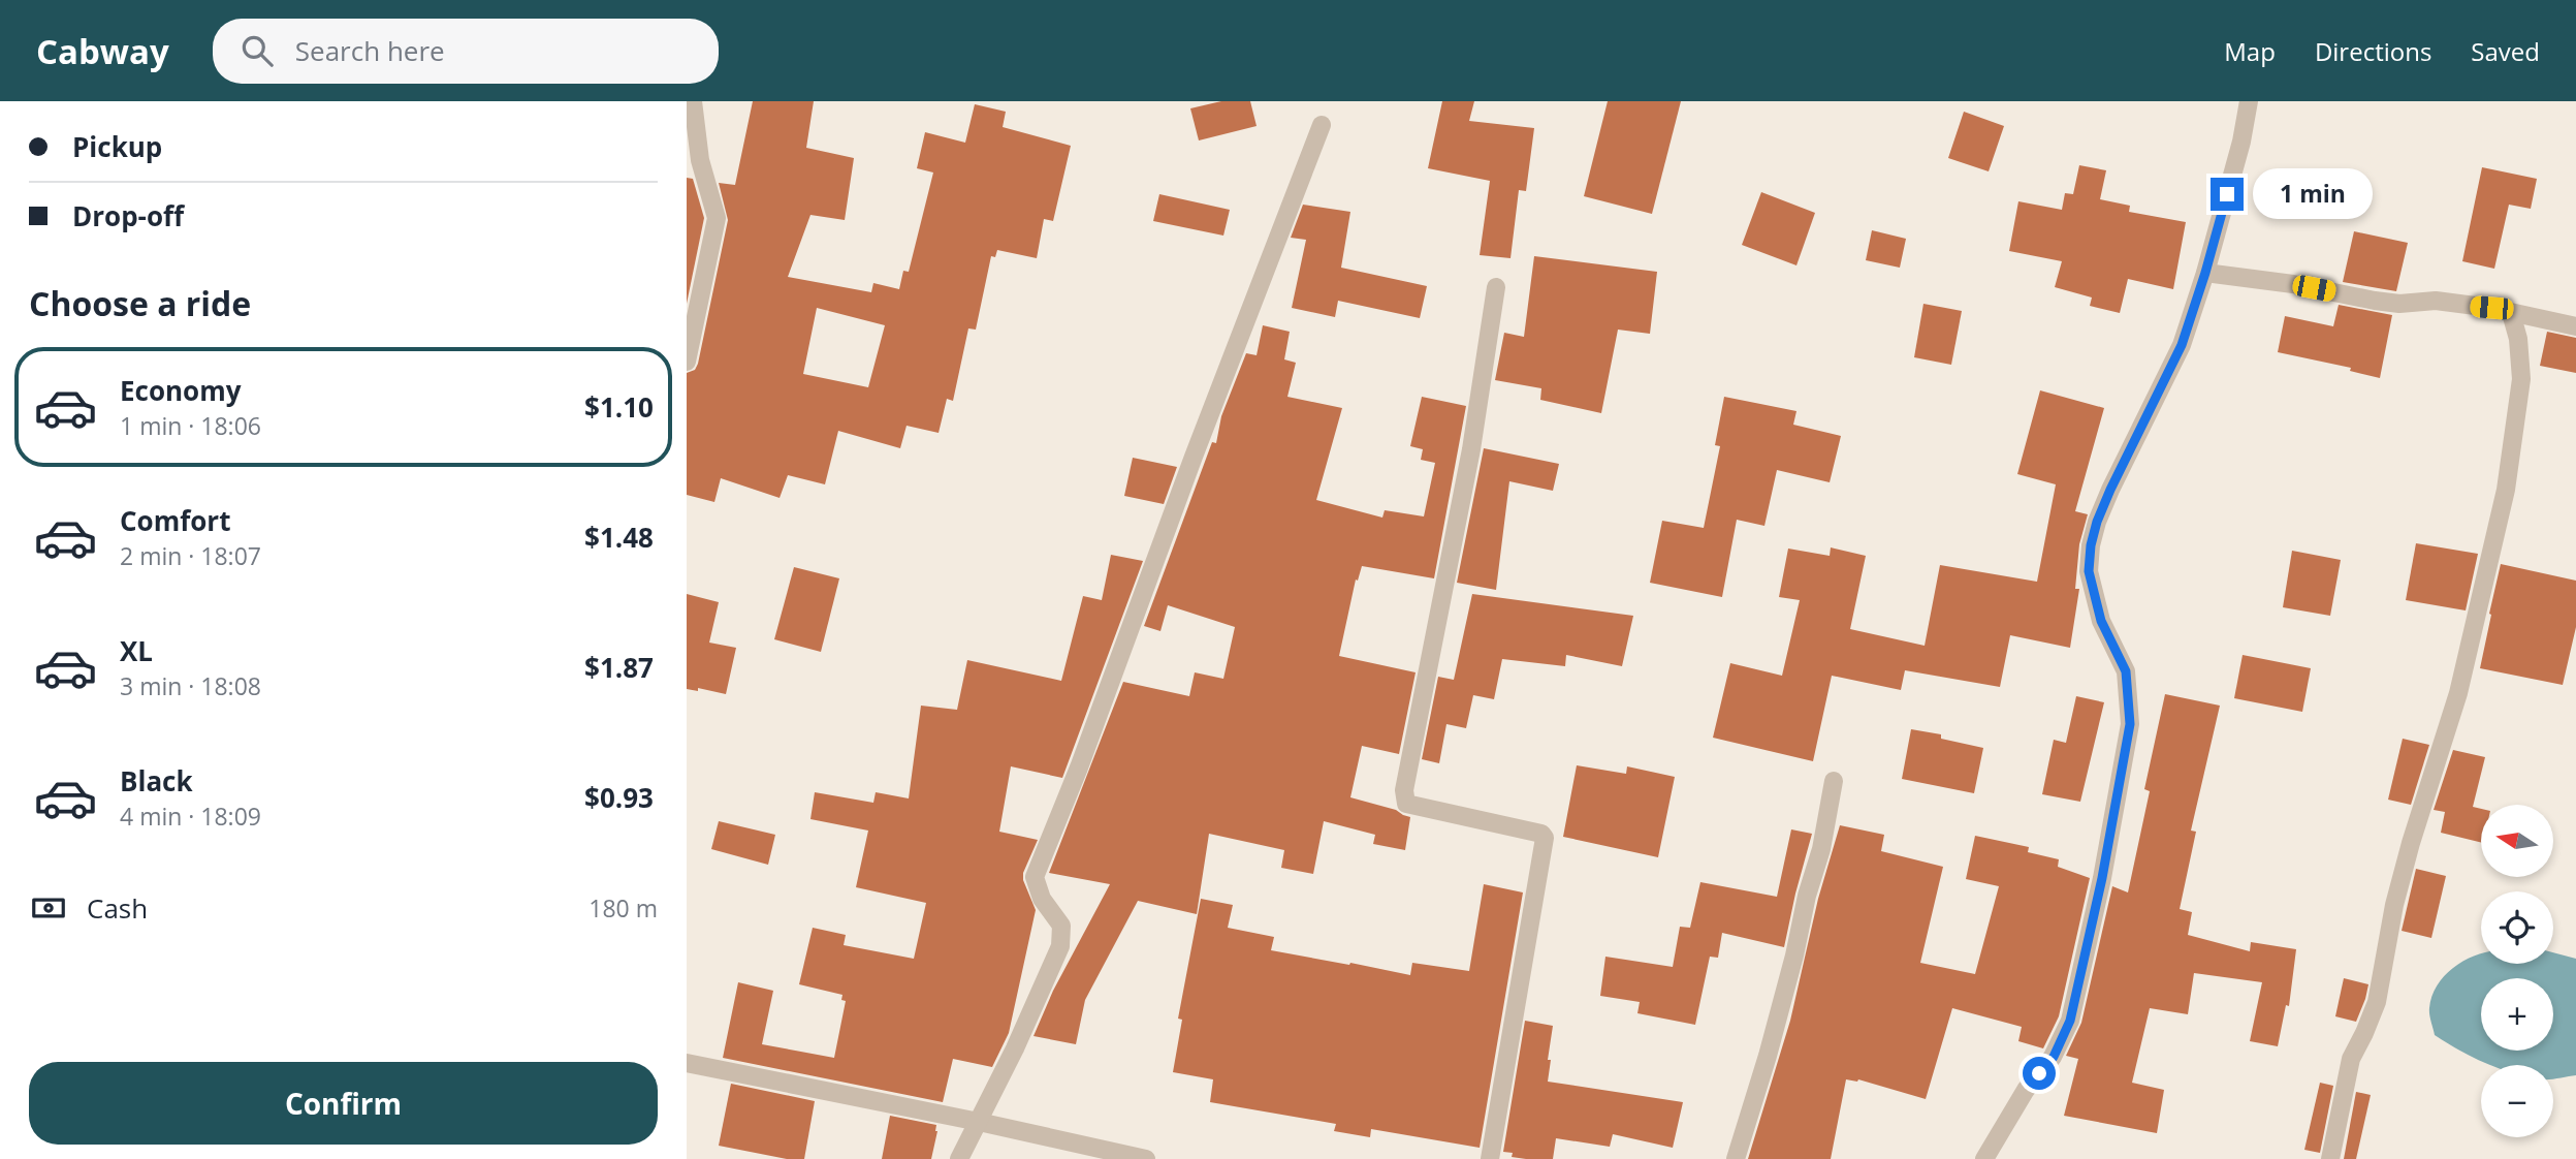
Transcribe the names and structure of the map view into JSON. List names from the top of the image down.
{
  "north": "left",
  "page": {
    "header": "Cabway",
    "search": "Search here",
    "nav": ["Map", "Directions", "Saved"],
    "banner": ["Pickup", "Drop-off"],
    "bubble": "1 min",
    "heading": "Choose a ride",
    "list": [
      {
        "name": "Economy",
        "note": "1 min · 18:06",
        "value": "$1.10"
      },
      {
        "name": "Comfort",
        "note": "2 min · 18:07",
        "value": "$1.48"
      },
      {
        "name": "XL",
        "note": "3 min · 18:08",
        "value": "$1.87"
      },
      {
        "name": "Black",
        "note": "4 min · 18:09",
        "value": "$0.93"
      }
    ],
    "map_buttons": ["+", "−"],
    "pay": ["Cash", "180 m"],
    "buttons": "Confirm"
  }
}
